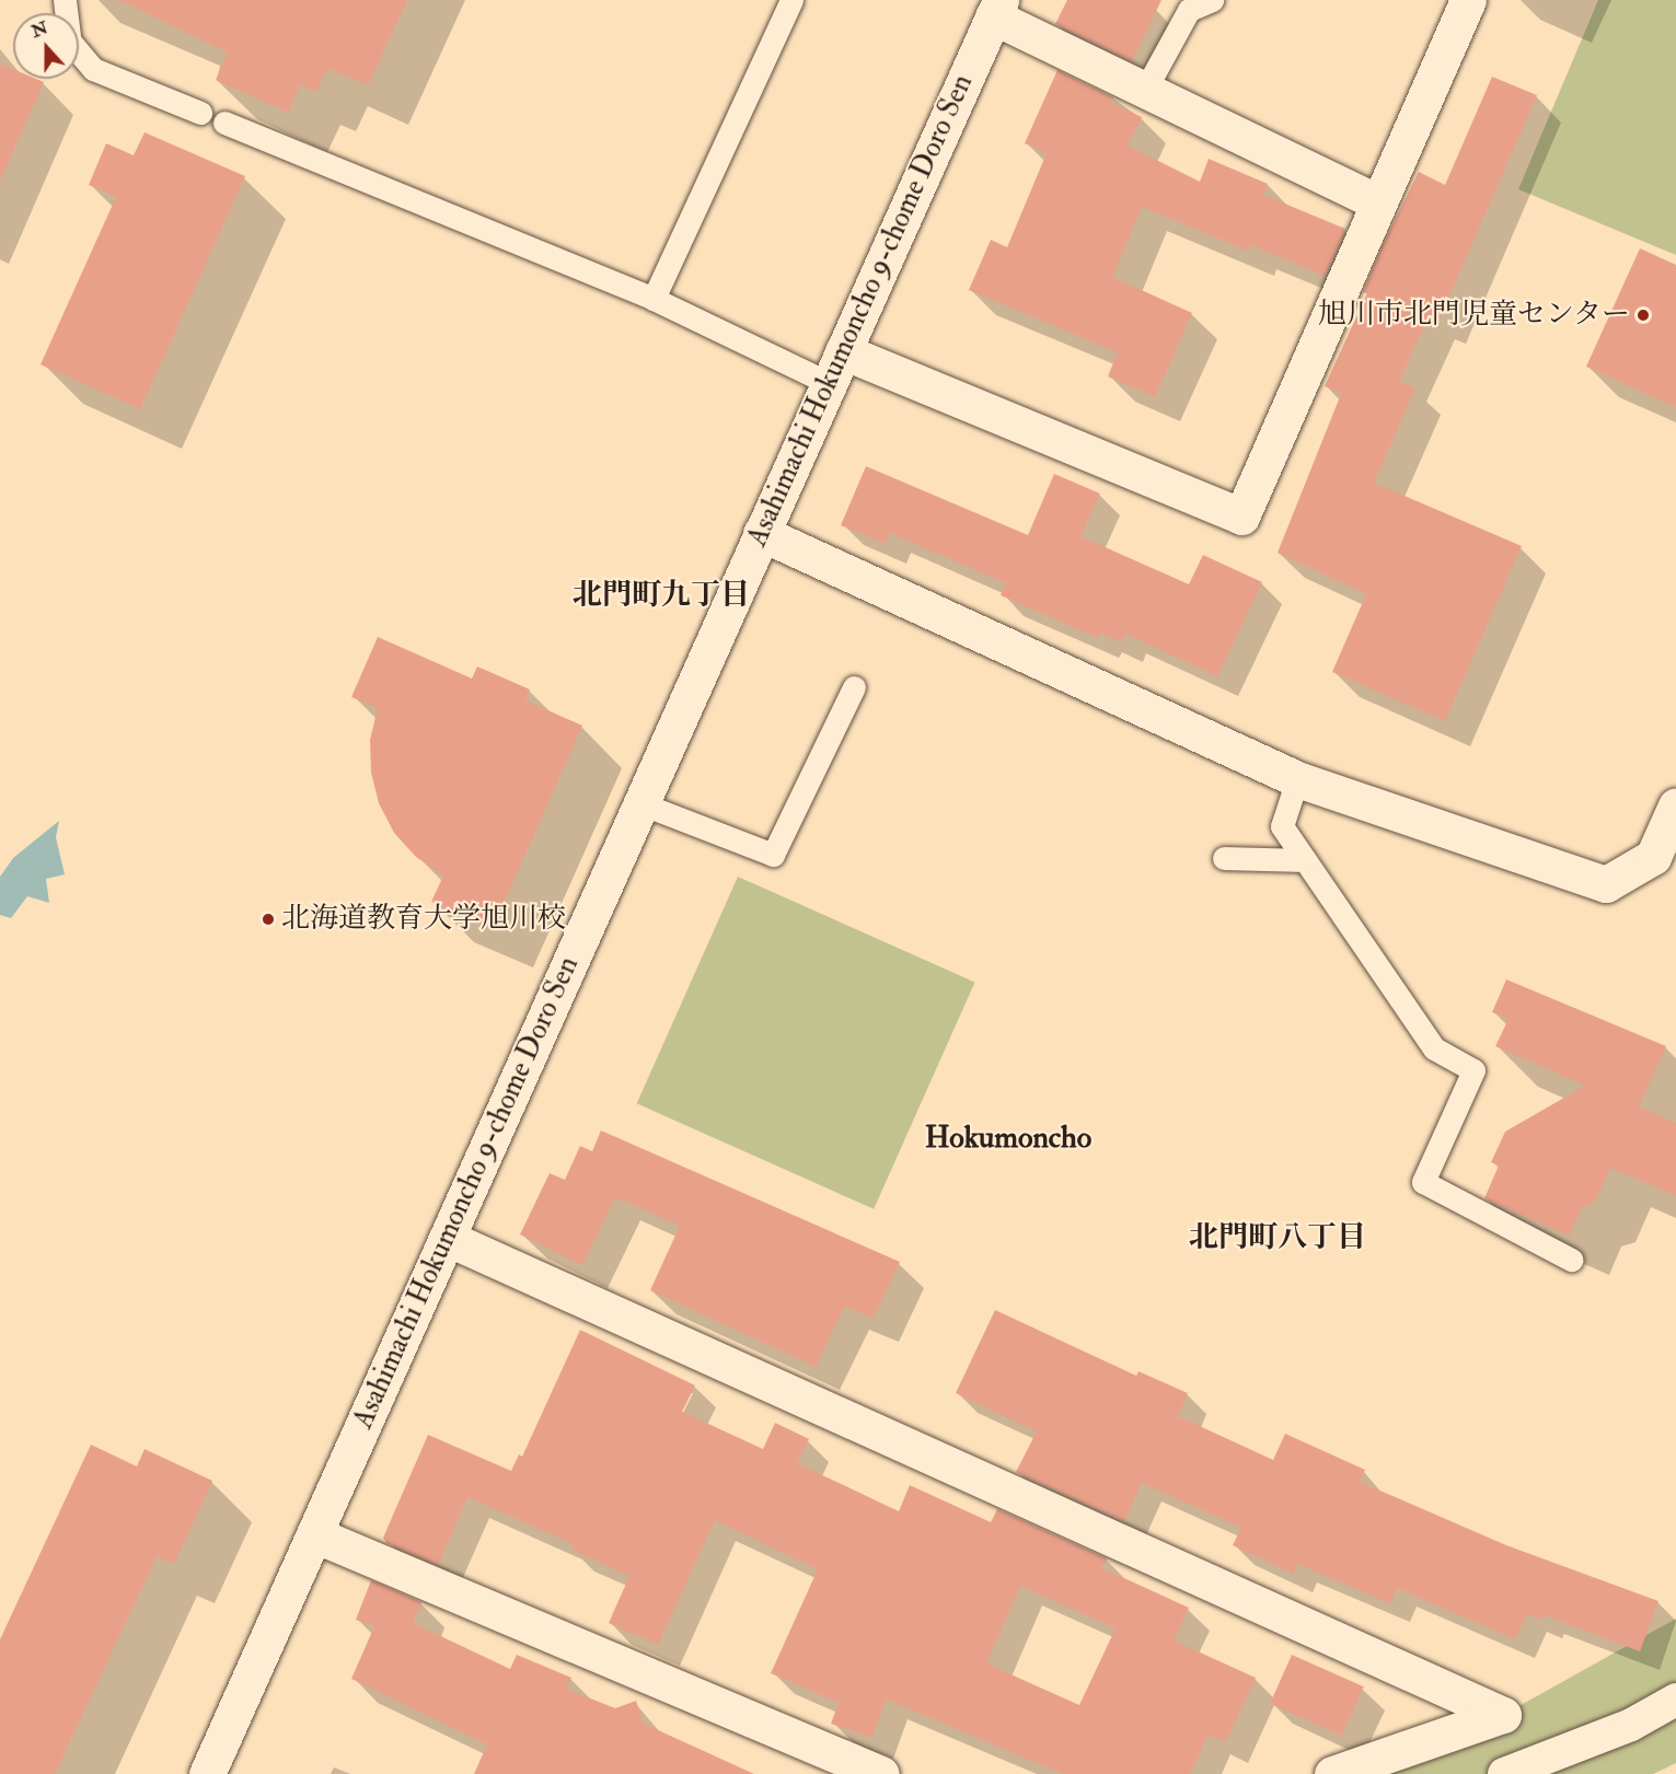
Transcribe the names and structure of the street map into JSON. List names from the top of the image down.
{
  "streets": {
    "street": ["Asahimachi Hokumoncho 9-chome Doro Sen"]
  },
  "districts": ["北門町九丁目", "Hokumoncho", "北門町八丁目"],
  "places": ["旭川市北門児童センター", "北海道教育大学旭川校"],
  "north": "top"
}
